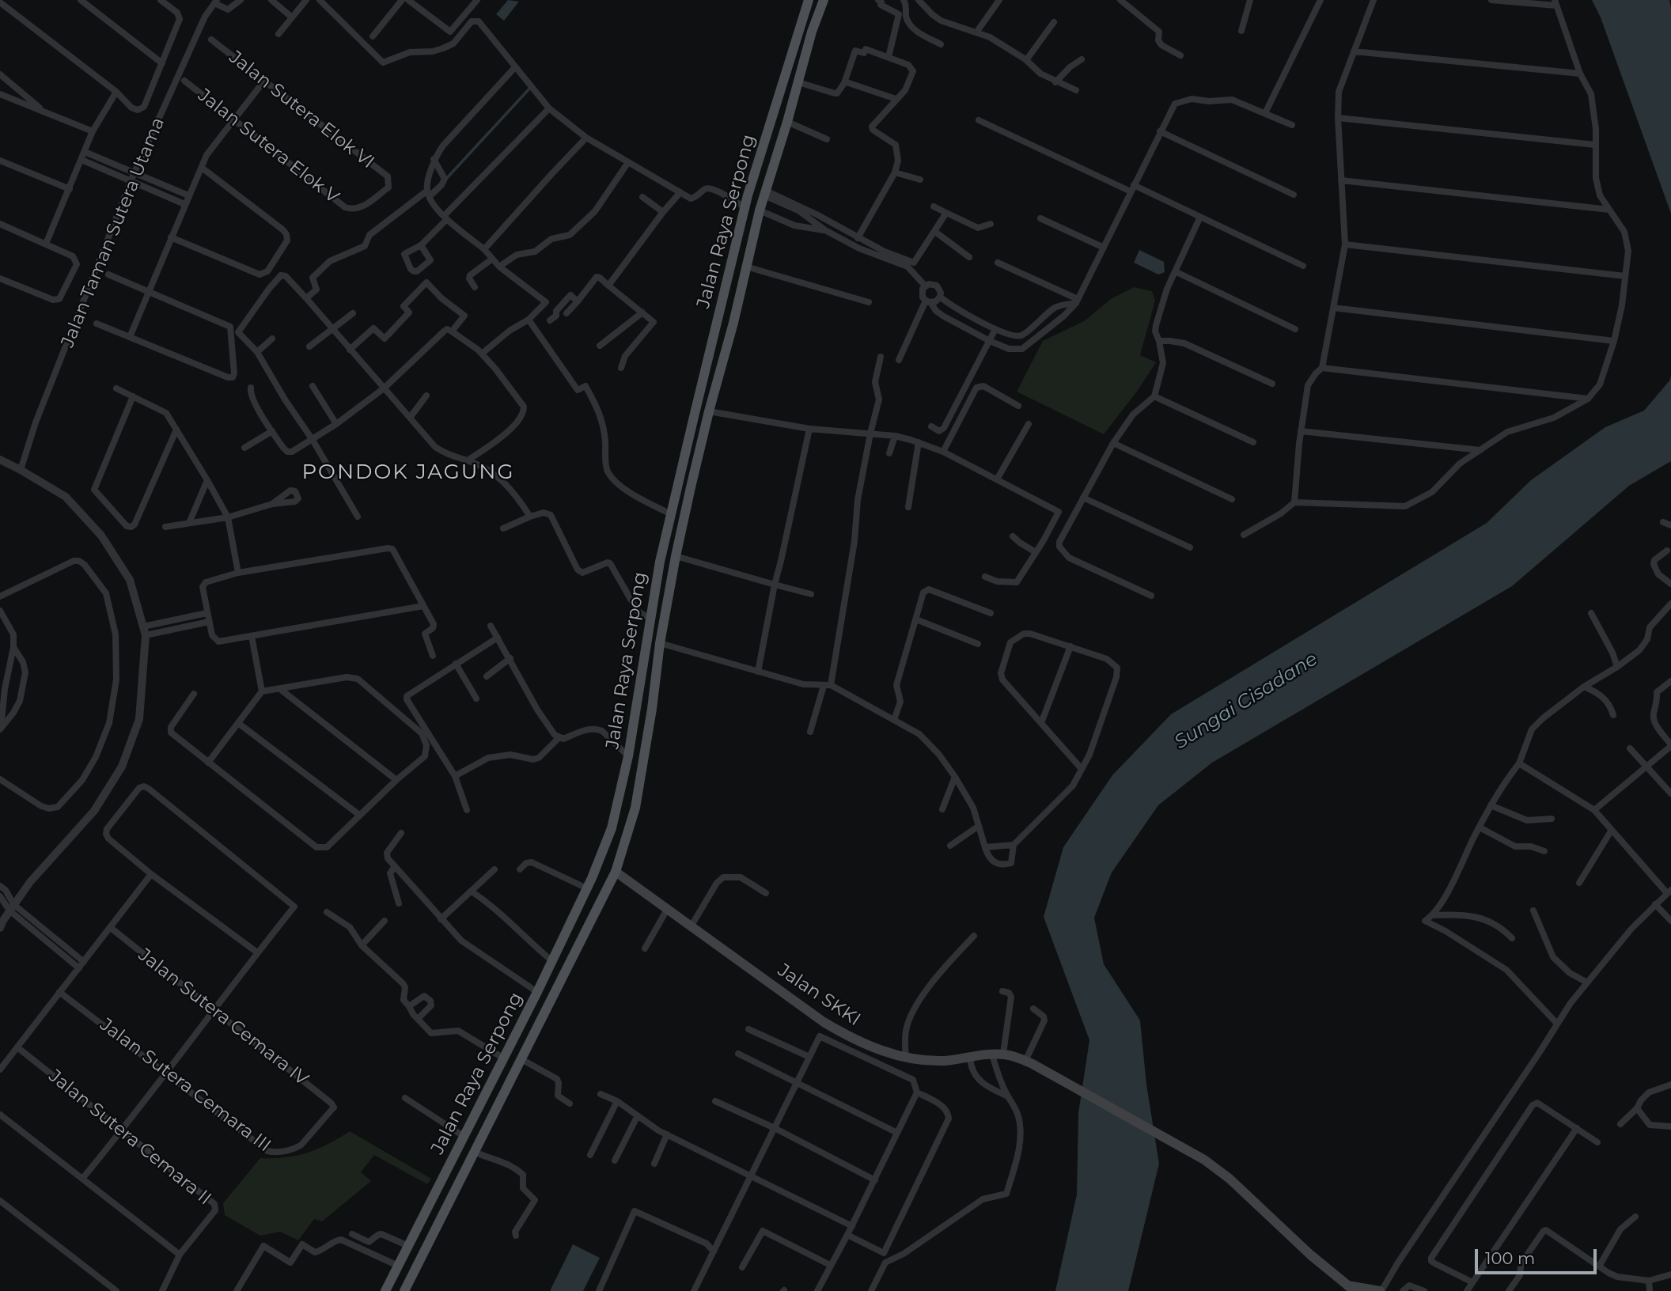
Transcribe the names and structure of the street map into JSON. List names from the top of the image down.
{
  "streets": {
    "main road": ["Jalan Raya Serpong", "Jalan SKKI"],
    "street": [
      "Jalan Sutera Elok VI",
      "Jalan Sutera Elok V",
      "Jalan Taman Sutera Utama",
      "Jalan Sutera Cemara IV",
      "Jalan Sutera Cemara III",
      "Jalan Sutera Cemara II"
    ]
  },
  "crossings": [
    ["Jalan Sutera Elok VI", "Jalan Sutera Elok V"],
    ["Jalan Raya Serpong", "Jalan SKKI"],
    ["Jalan Sutera Cemara IV", "Jalan Sutera Cemara III"]
  ],
  "districts": ["PONDOK JAGUNG"],
  "water": ["Sungai Cisadane"],
  "scale_bar": "100 m"
}
